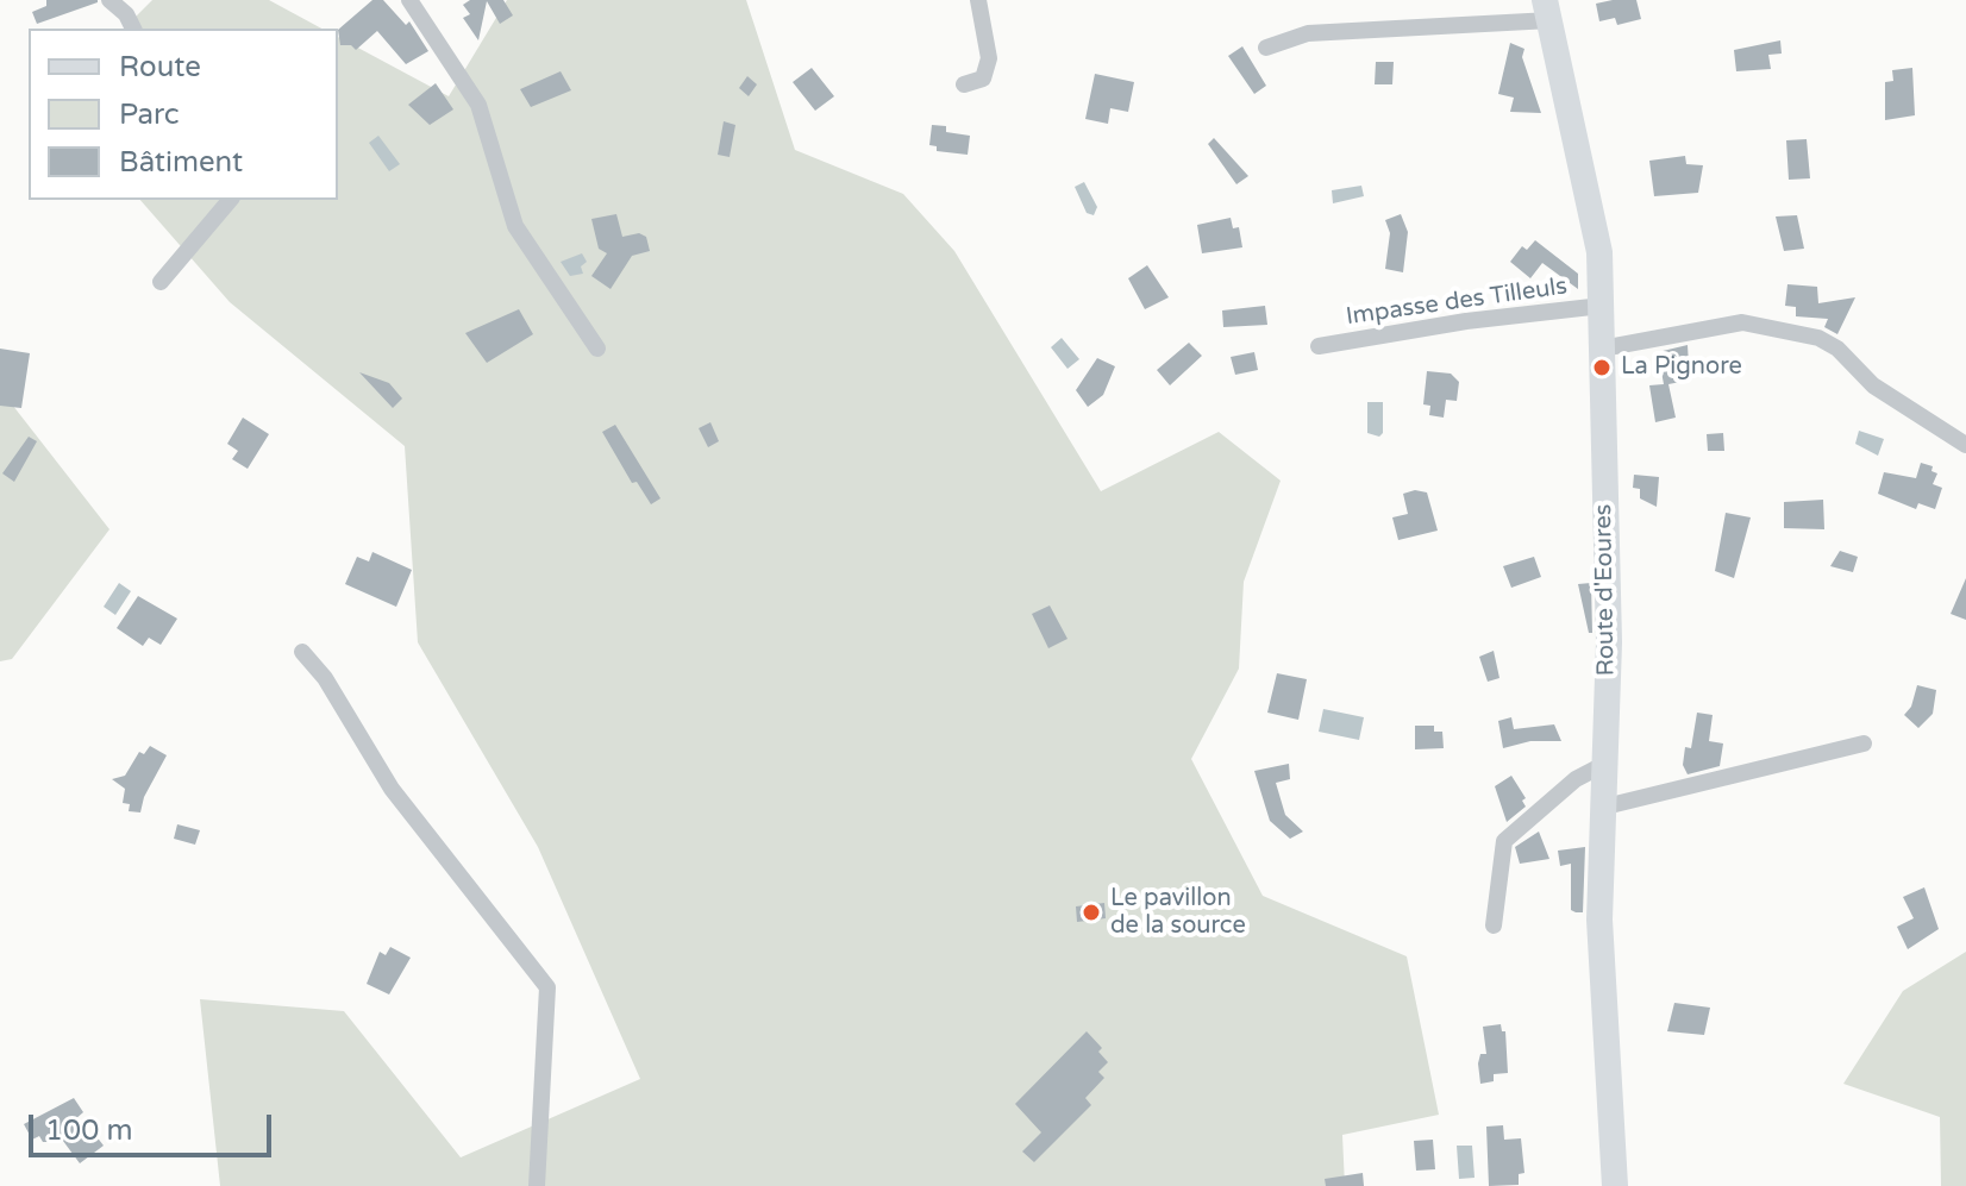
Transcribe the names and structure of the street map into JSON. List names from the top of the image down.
{
  "streets": {
    "street": ["Impasse des Tilleuls", "Route d'Eoures"]
  },
  "crossings": [
    ["Impasse des Tilleuls", "Route d'Eoures"]
  ],
  "places": ["La Pignore", "Le pavillon de la source"],
  "legend": ["Route", "Parc", "Bâtiment"],
  "scale_bar": "100 m"
}
